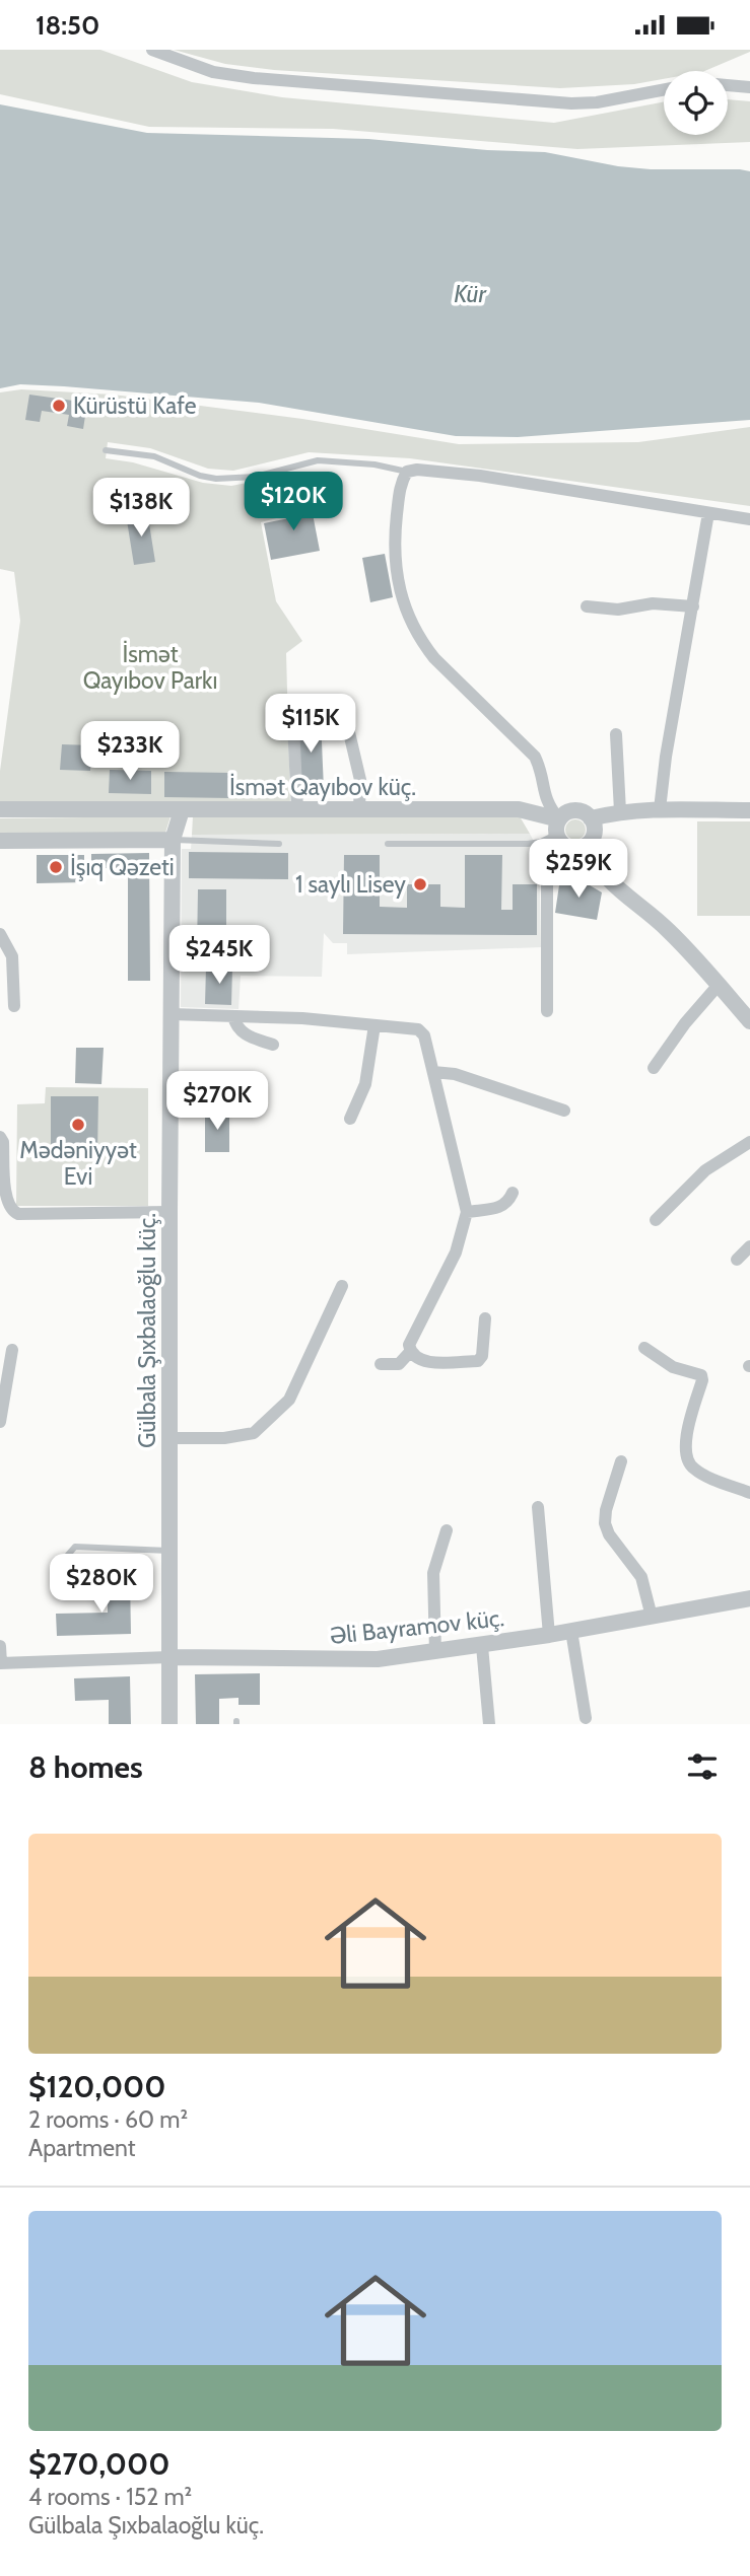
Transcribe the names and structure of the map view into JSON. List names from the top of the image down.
{
  "streets": {
    "street": ["İsmət Qayıbov küç.", "Gülbala Şıxbalaoğlu küç.", "Əli Bayramov küç."]
  },
  "crossings": [
    ["İsmət Qayıbov küç.", "Gülbala Şıxbalaoğlu küç."],
    ["Gülbala Şıxbalaoğlu küç.", "Əli Bayramov küç."]
  ],
  "water": ["Kür"],
  "parks": ["İsmət Qayıbov Parkı"],
  "places": [
    "Kürüstü Kafe",
    "İşıq Qəzeti",
    "1 saylı Lisey",
    "Mədəniyyət Evi"
  ],
  "page": {
    "status": "18:50",
    "price": [
      "$120K",
      "$138K",
      "$115K",
      "$233K",
      "$259K",
      "$245K",
      "$270K",
      "$280K"
    ],
    "heading": "8 homes",
    "list": [
      {
        "name": "$120,000",
        "note": "2 rooms · 60 m² · Apartment"
      },
      {
        "name": "$270,000",
        "note": "4 rooms · 152 m² · Gülbala Şıxbalaoğlu küç."
      }
    ]
  }
}
